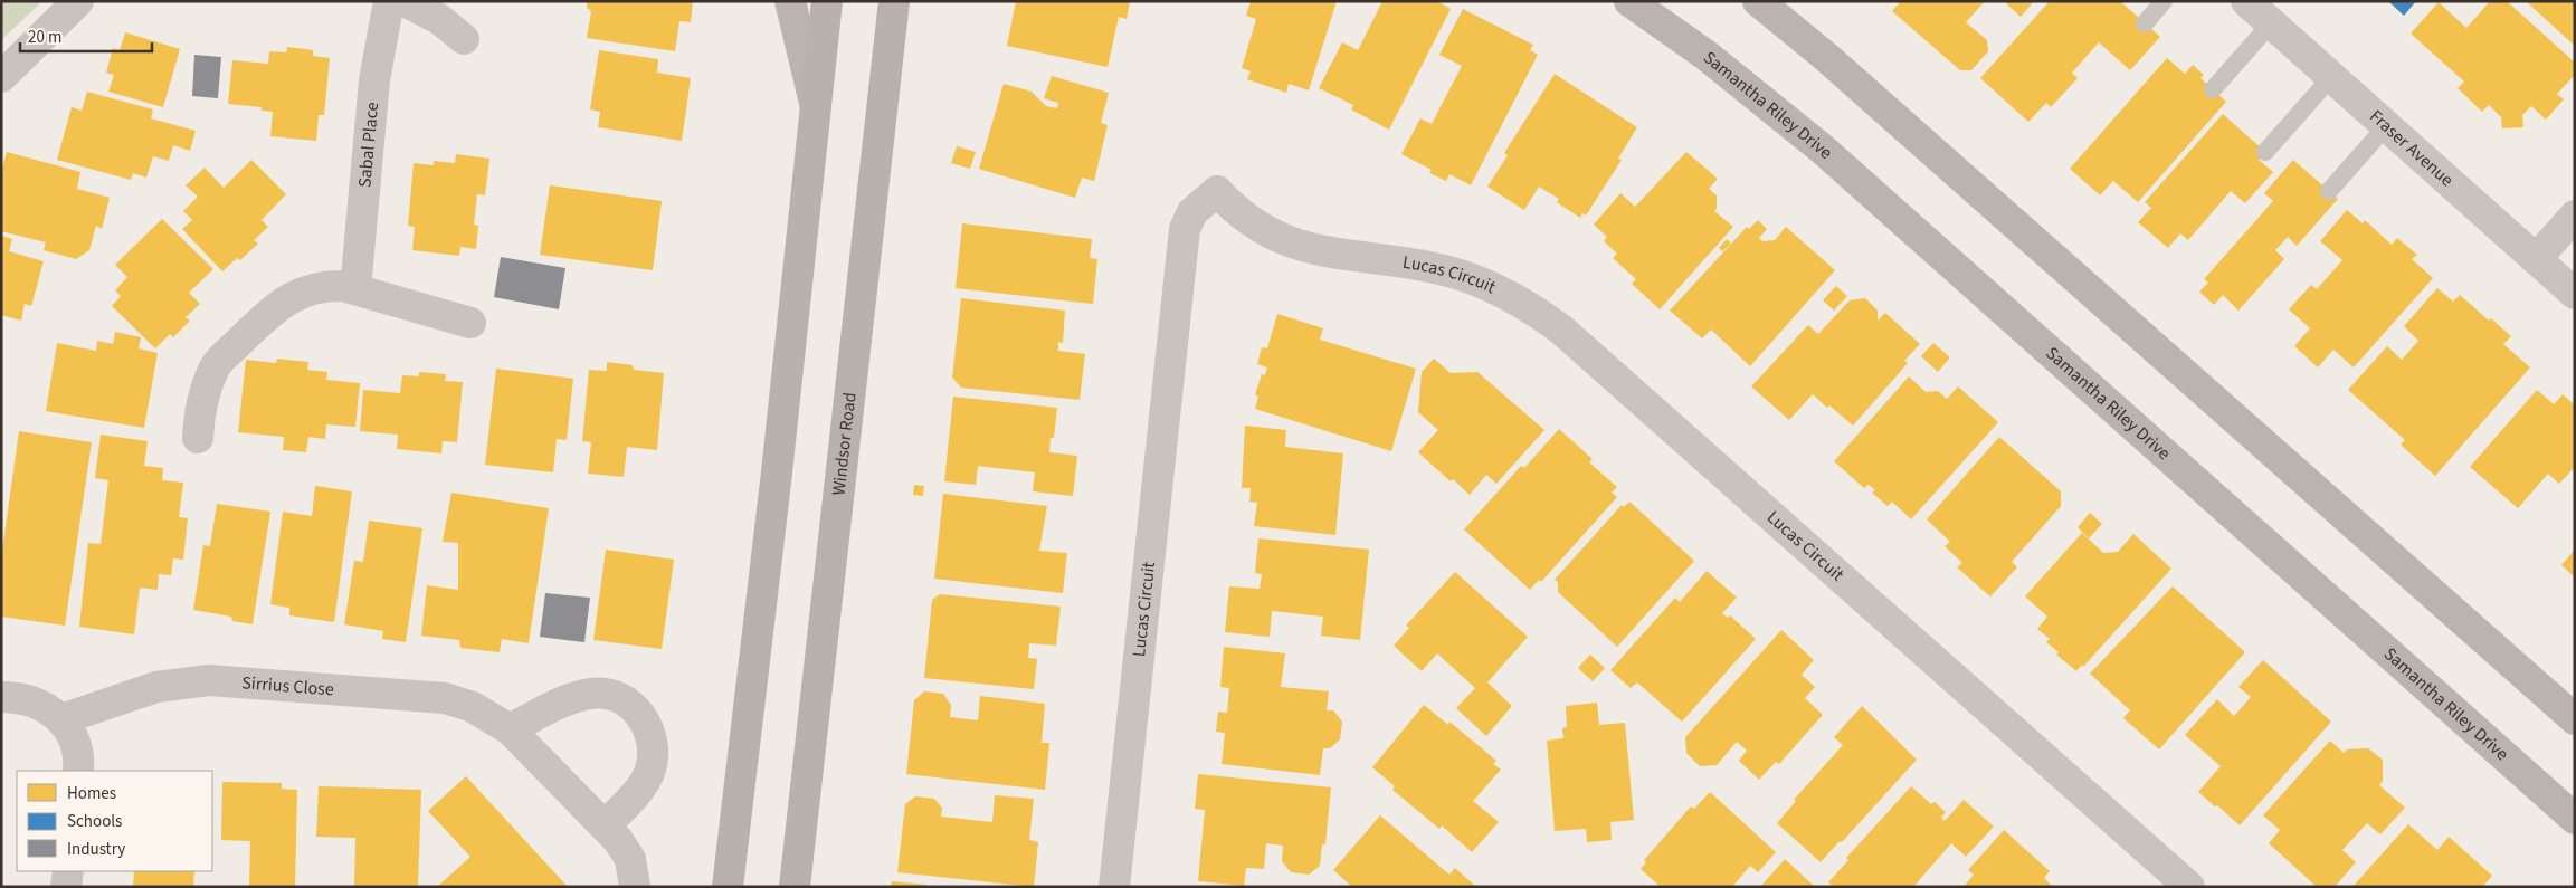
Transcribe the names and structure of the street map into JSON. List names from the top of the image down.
{
  "streets": {
    "main road": ["Samantha Riley Drive", "Windsor Road"],
    "street": [
      "Sabal Place",
      "Fraser Avenue",
      "Lucas Circuit",
      "Sirrius Close"
    ]
  },
  "legend": ["Homes", "Schools", "Industry"],
  "scale_bar": "20 m"
}
